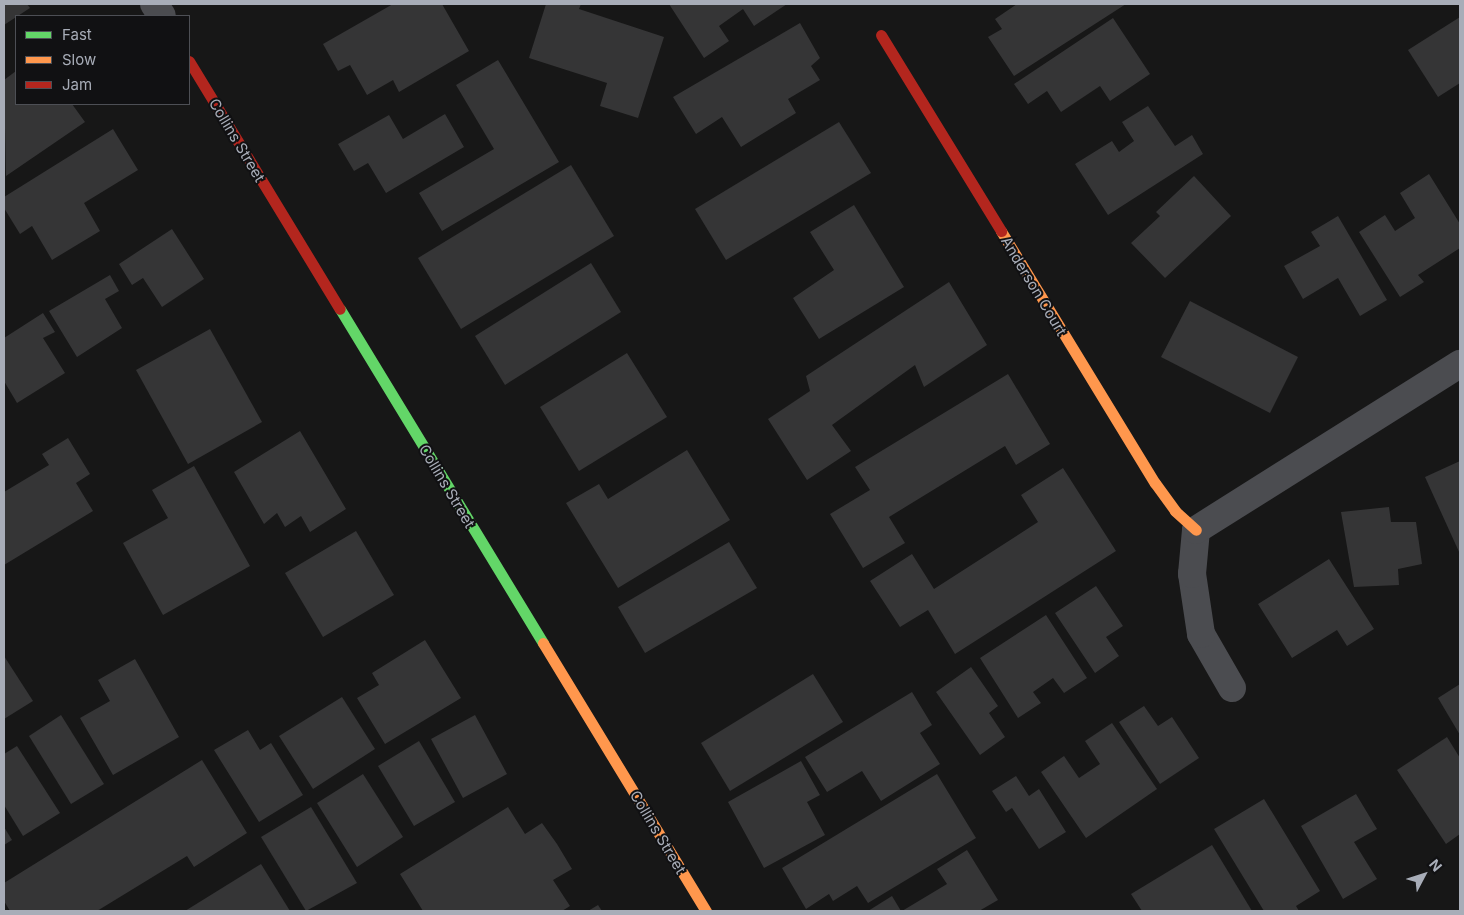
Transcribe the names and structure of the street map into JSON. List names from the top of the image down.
{
  "streets": {
    "street": ["Collins Street", "Anderson Court"]
  },
  "legend": ["Fast", "Slow", "Jam"],
  "north": "top right"
}
